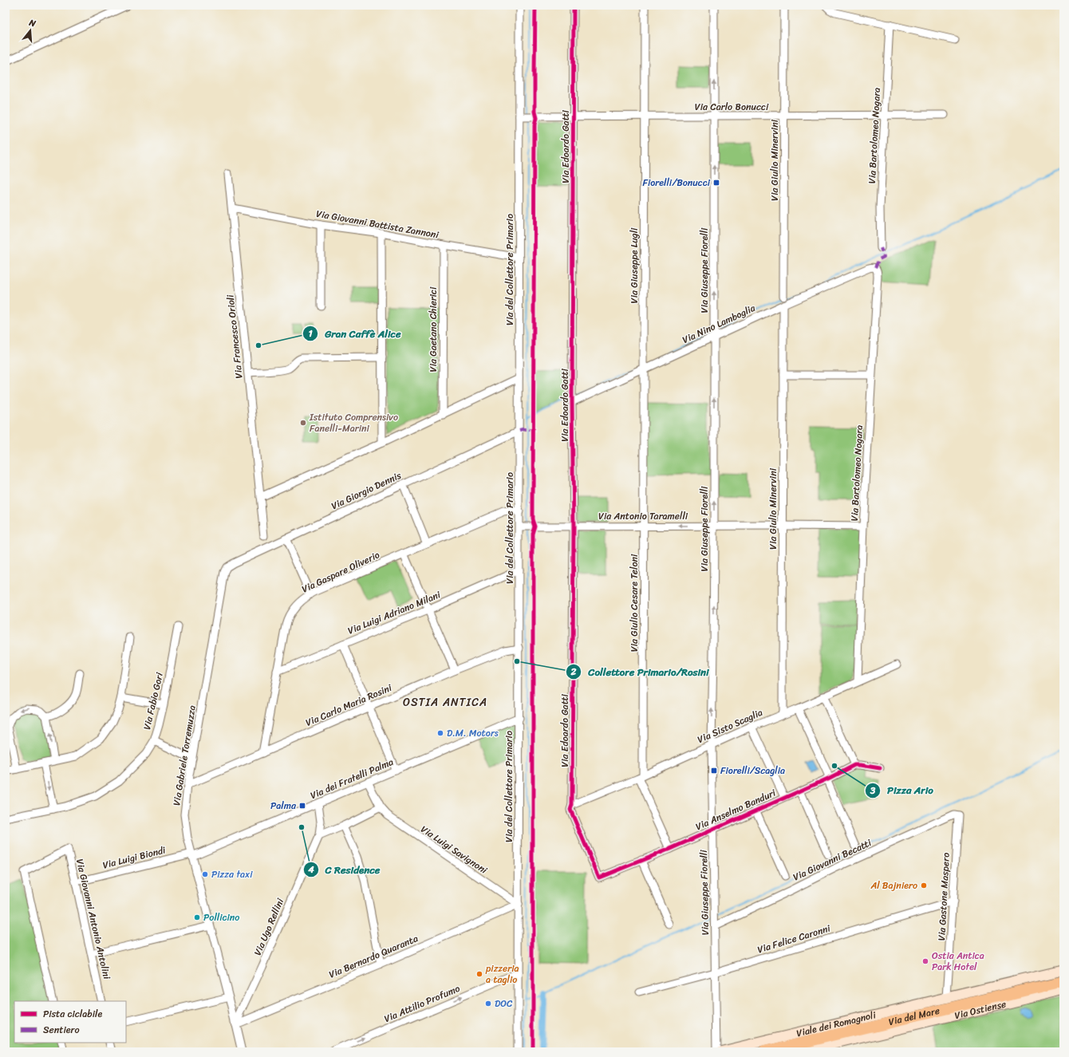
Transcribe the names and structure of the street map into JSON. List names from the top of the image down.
{
  "streets": {
    "main road": ["Via Ostiense", "Via del Mare", "Viale dei Romagnoli"],
    "street": [
      "Via Carlo Bonucci",
      "Via Bartolomeo Nogara",
      "Via Edoardo Gatti",
      "Via Giulio Minervini",
      "Via Giovanni Battista Zannoni",
      "Via Giuseppe Lugli",
      "Via del Collettore Primario",
      "Via Giuseppe Fiorelli",
      "Via Nino Lamboglia",
      "Via Gaetano Chierici",
      "Via Francesco Orioli",
      "Via Giorgio Dennis",
      "Via Antonio Taramelli",
      "Via Gaspare Oliverio",
      "Via Giulio Cesare Teloni",
      "Via Luigi Adriano Milani",
      "Via Fabio Gori",
      "Via Carlo Maria Rosini",
      "Via Sisto Scaglia",
      "Via Gabriele Torremuzza",
      "Via dei Fratelli Palma",
      "Via Anselmo Banduri",
      "Via Luigi Savignoni",
      "Via Luigi Biondi",
      "Via Giovanni Becatti",
      "Via Gastone Maspero",
      "Via Giovanni Antonio Antolini",
      "Via Ugo Rellini",
      "Via Felice Caronni",
      "Via Bernardo Quaranta",
      "Via Attilio Profumo"
    ]
  },
  "crossings": [
    ["Via Carlo Bonucci", "Via Bartolomeo Nogara"],
    ["Via Carlo Bonucci", "Via Edoardo Gatti"],
    ["Via Carlo Bonucci", "Via Giulio Minervini"],
    ["Via Carlo Bonucci", "Via Giuseppe Lugli"],
    ["Via Carlo Bonucci", "Via del Collettore Primario"],
    ["Via Carlo Bonucci", "Via Giuseppe Fiorelli"],
    ["Via Bartolomeo Nogara", "Via Nino Lamboglia"],
    ["Via Bartolomeo Nogara", "Via Antonio Taramelli"],
    ["Via Bartolomeo Nogara", "Via Sisto Scaglia"],
    ["Via Edoardo Gatti", "Via Nino Lamboglia"],
    ["Via Edoardo Gatti", "Via Antonio Taramelli"],
    ["Via Edoardo Gatti", "Via Sisto Scaglia"],
    ["Via Edoardo Gatti", "Via Anselmo Banduri"],
    ["Via Giulio Minervini", "Via Nino Lamboglia"],
    ["Via Giulio Minervini", "Via Antonio Taramelli"],
    ["Via Giulio Minervini", "Via Sisto Scaglia"],
    ["Via Giovanni Battista Zannoni", "Via del Collettore Primario"],
    ["Via Giovanni Battista Zannoni", "Via Gaetano Chierici"],
    ["Via Giovanni Battista Zannoni", "Via Francesco Orioli"],
    ["Via Giuseppe Lugli", "Via Nino Lamboglia"],
    ["Via Giuseppe Lugli", "Via Antonio Taramelli"],
    ["Via Giuseppe Lugli", "Via Giulio Cesare Teloni"],
    ["Via del Collettore Primario", "Via Giorgio Dennis"],
    ["Via del Collettore Primario", "Via Antonio Taramelli"],
    ["Via del Collettore Primario", "Via Gaspare Oliverio"],
    ["Via del Collettore Primario", "Via Luigi Adriano Milani"],
    ["Via del Collettore Primario", "Via Carlo Maria Rosini"],
    ["Via del Collettore Primario", "Via dei Fratelli Palma"],
    ["Via del Collettore Primario", "Via Luigi Savignoni"],
    ["Via del Collettore Primario", "Via Bernardo Quaranta"],
    ["Via del Collettore Primario", "Via Attilio Profumo"],
    ["Via Giuseppe Fiorelli", "Via Nino Lamboglia"],
    ["Via Giuseppe Fiorelli", "Via Antonio Taramelli"],
    ["Via Giuseppe Fiorelli", "Via Sisto Scaglia"],
    ["Via Giuseppe Fiorelli", "Via Anselmo Banduri"],
    ["Via Giuseppe Fiorelli", "Via Giovanni Becatti"],
    ["Via Giuseppe Fiorelli", "Via Felice Caronni"],
    ["Via Giorgio Dennis", "Via Gabriele Torremuzza"],
    ["Via Antonio Taramelli", "Via Giulio Cesare Teloni"],
    ["Via Gaspare Oliverio", "Via Luigi Adriano Milani"],
    ["Via Gaspare Oliverio", "Via Carlo Maria Rosini"],
    ["Via Giulio Cesare Teloni", "Via Sisto Scaglia"],
    ["Via Carlo Maria Rosini", "Via Gabriele Torremuzza"],
    ["Via Gabriele Torremuzza", "Via dei Fratelli Palma"],
    ["Via Gabriele Torremuzza", "Via Luigi Biondi"],
    ["Via Gabriele Torremuzza", "Via Ugo Rellini"],
    ["Via Gabriele Torremuzza", "Via Bernardo Quaranta"],
    ["Via dei Fratelli Palma", "Via Luigi Savignoni"],
    ["Via dei Fratelli Palma", "Via Luigi Biondi"],
    ["Via dei Fratelli Palma", "Via Ugo Rellini"],
    ["Via Luigi Savignoni", "Via Bernardo Quaranta"],
    ["Via Giovanni Becatti", "Via Gastone Maspero"],
    ["Via Gastone Maspero", "Via Felice Caronni"],
    ["Via Gastone Maspero", "Viale dei Romagnoli"],
    ["Via Ugo Rellini", "Via Bernardo Quaranta"]
  ],
  "one_way": ["Via Giuseppe Fiorelli", "Via Attilio Profumo"],
  "districts": ["OSTIA ANTICA"],
  "places": {
    "transit": ["Fiorelli/Bonucci", "Fiorelli/Scaglia", "Palma"],
    "other": [
      "Gran Caffè Alice",
      "Istituto Comprensivo Fanelli-Marini",
      "Collettore Primario/Rosini",
      "D.M. Motors",
      "Pizza Ario",
      "C Residence",
      "Pizza taxi",
      "Al Bajniero",
      "Pollicino",
      "Ostia Antica Park Hotel",
      "pizzeria a taglio",
      "DOC"
    ]
  },
  "legend": ["Pista ciclabile", "Sentiero"],
  "north": "top"
}
